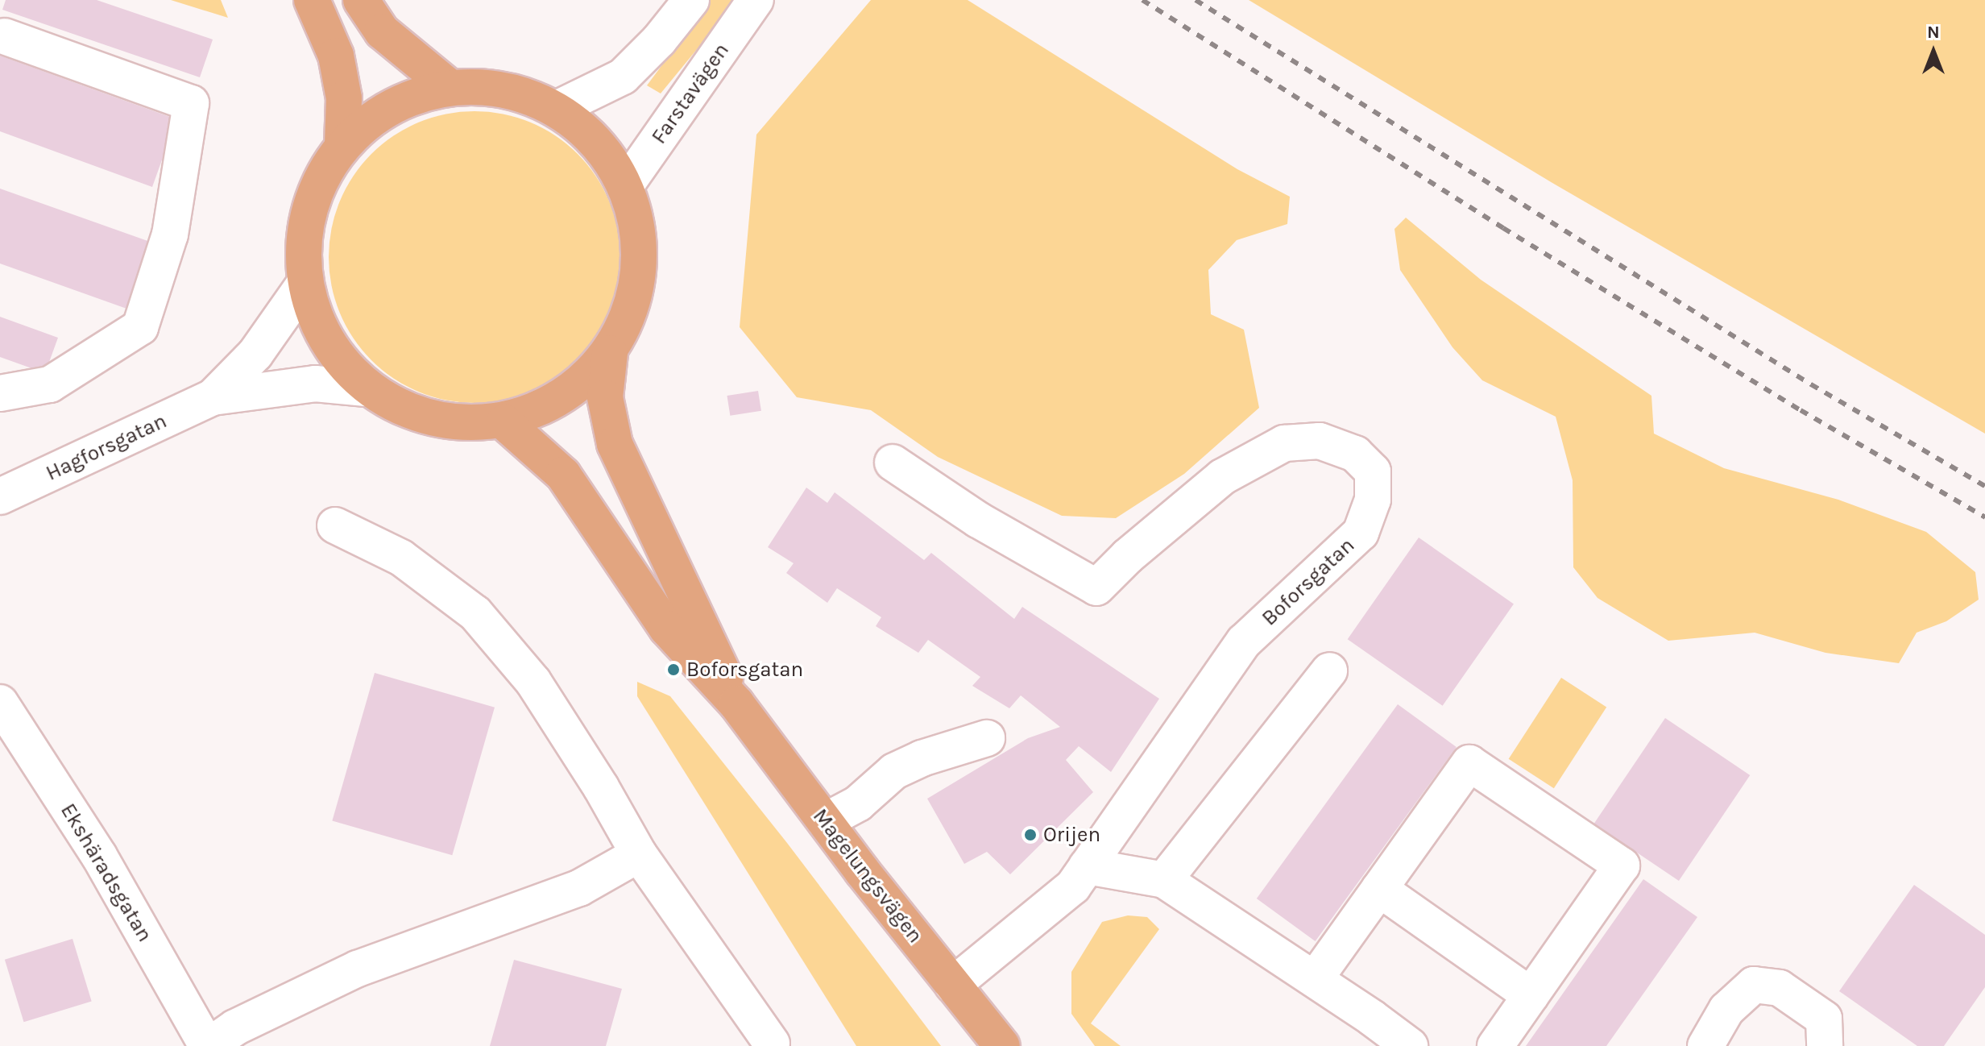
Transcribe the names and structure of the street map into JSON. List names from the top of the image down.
{
  "streets": {
    "main road": ["Magelungsvägen"],
    "street": [
      "Farstavägen",
      "Hagforsgatan",
      "Boforsgatan",
      "Ekshäradsgatan"
    ]
  },
  "crossings": [
    ["Boforsgatan", "Magelungsvägen"]
  ],
  "places": ["Boforsgatan", "Orijen"],
  "north": "top"
}
